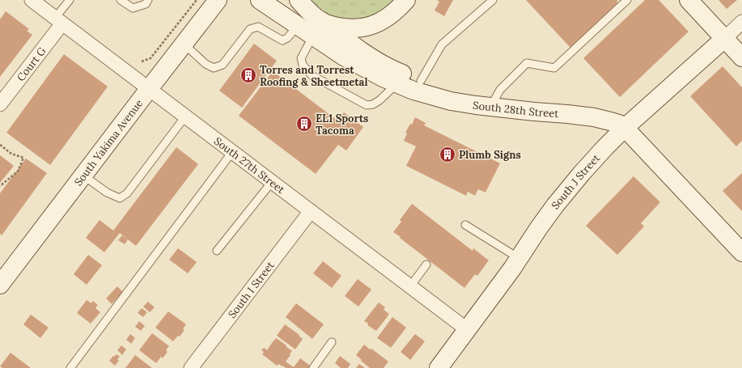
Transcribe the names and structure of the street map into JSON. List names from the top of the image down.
{
  "streets": {
    "street": [
      "Court G",
      "South 28th Street",
      "South Yakima Avenue",
      "South 27th Street",
      "South J Street",
      "South I Street"
    ]
  },
  "crossings": [
    ["Court G", "South 27th Street"],
    ["South 28th Street", "South J Street"],
    ["South Yakima Avenue", "South 27th Street"],
    ["South 27th Street", "South J Street"],
    ["South 27th Street", "South I Street"]
  ],
  "places": {
    "building": ["Torres and Torrest Roofing & Sheetmetal", "EL1 Sports Tacoma", "Plumb Signs"]
  }
}
